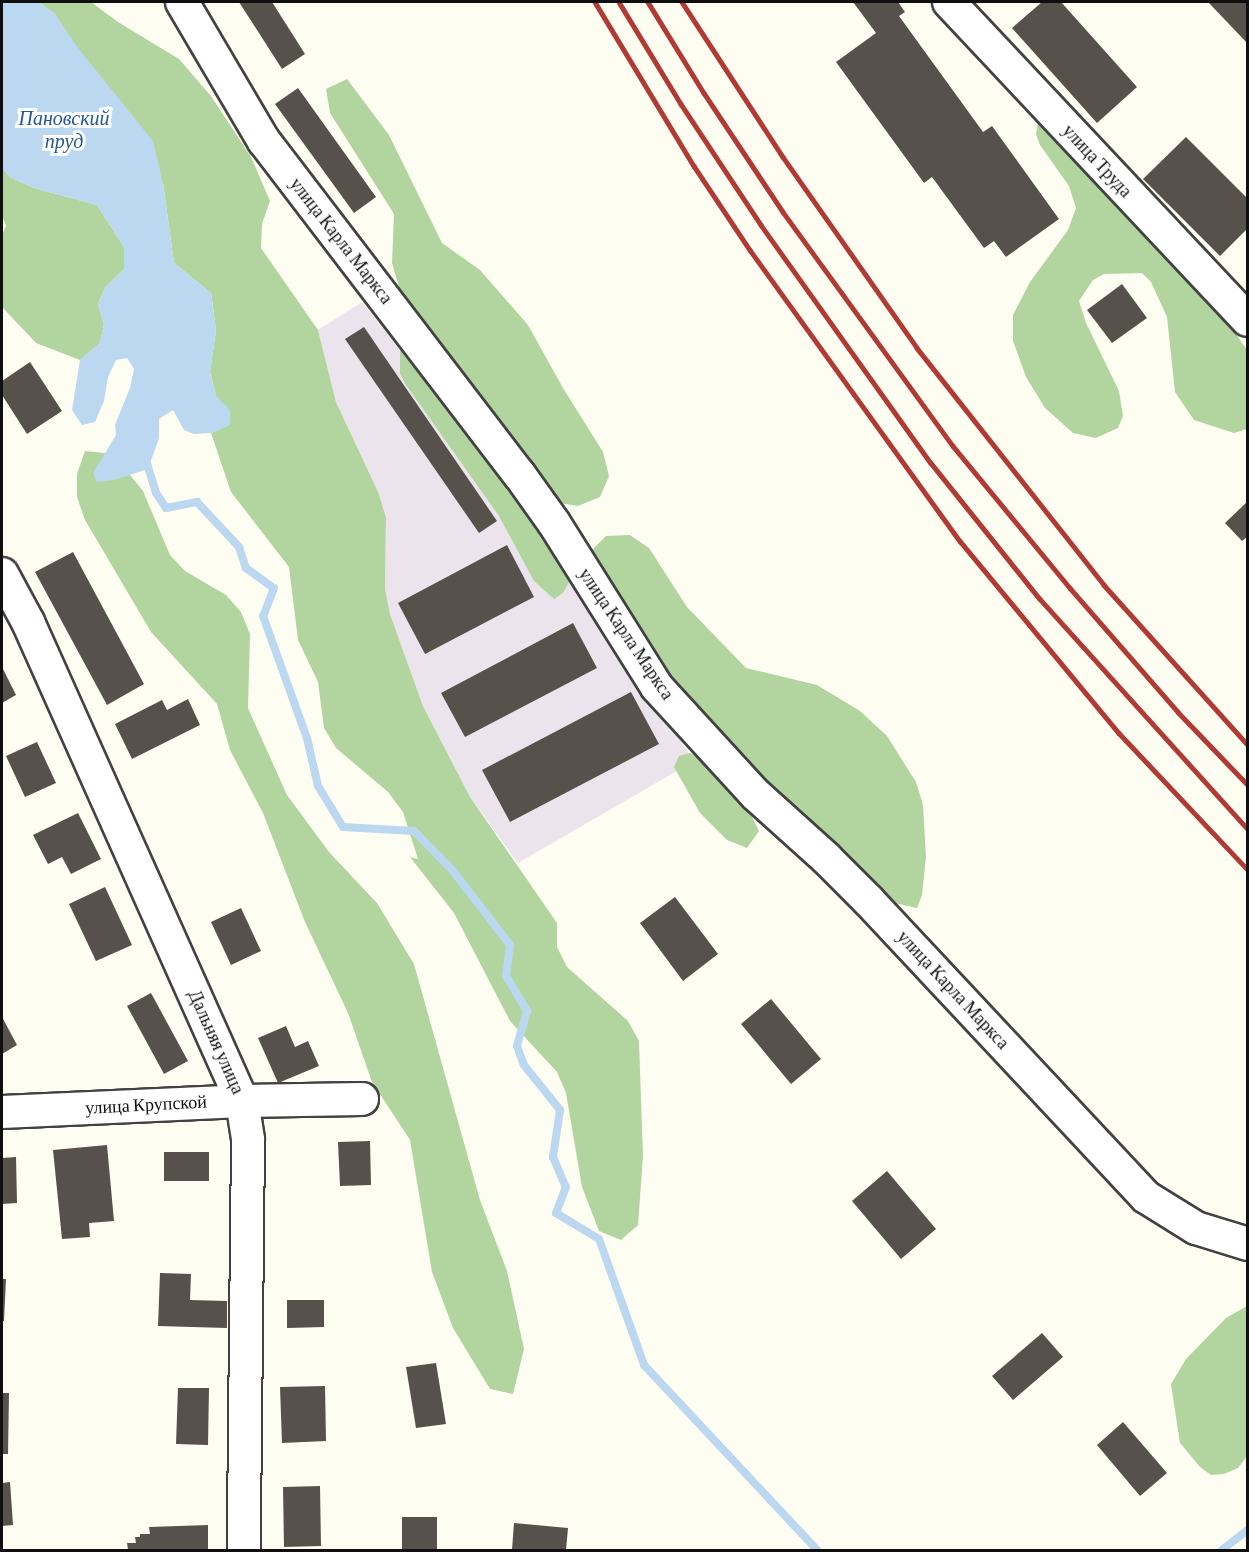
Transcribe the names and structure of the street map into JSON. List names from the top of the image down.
{
  "streets": {
    "street": [
      "улица Труда",
      "улица Карла Маркса",
      "Дальняя улица",
      "улица Крупской"
    ]
  },
  "crossings": [
    ["Дальняя улица", "улица Крупской"]
  ],
  "water": ["Пановский пруд"]
}
